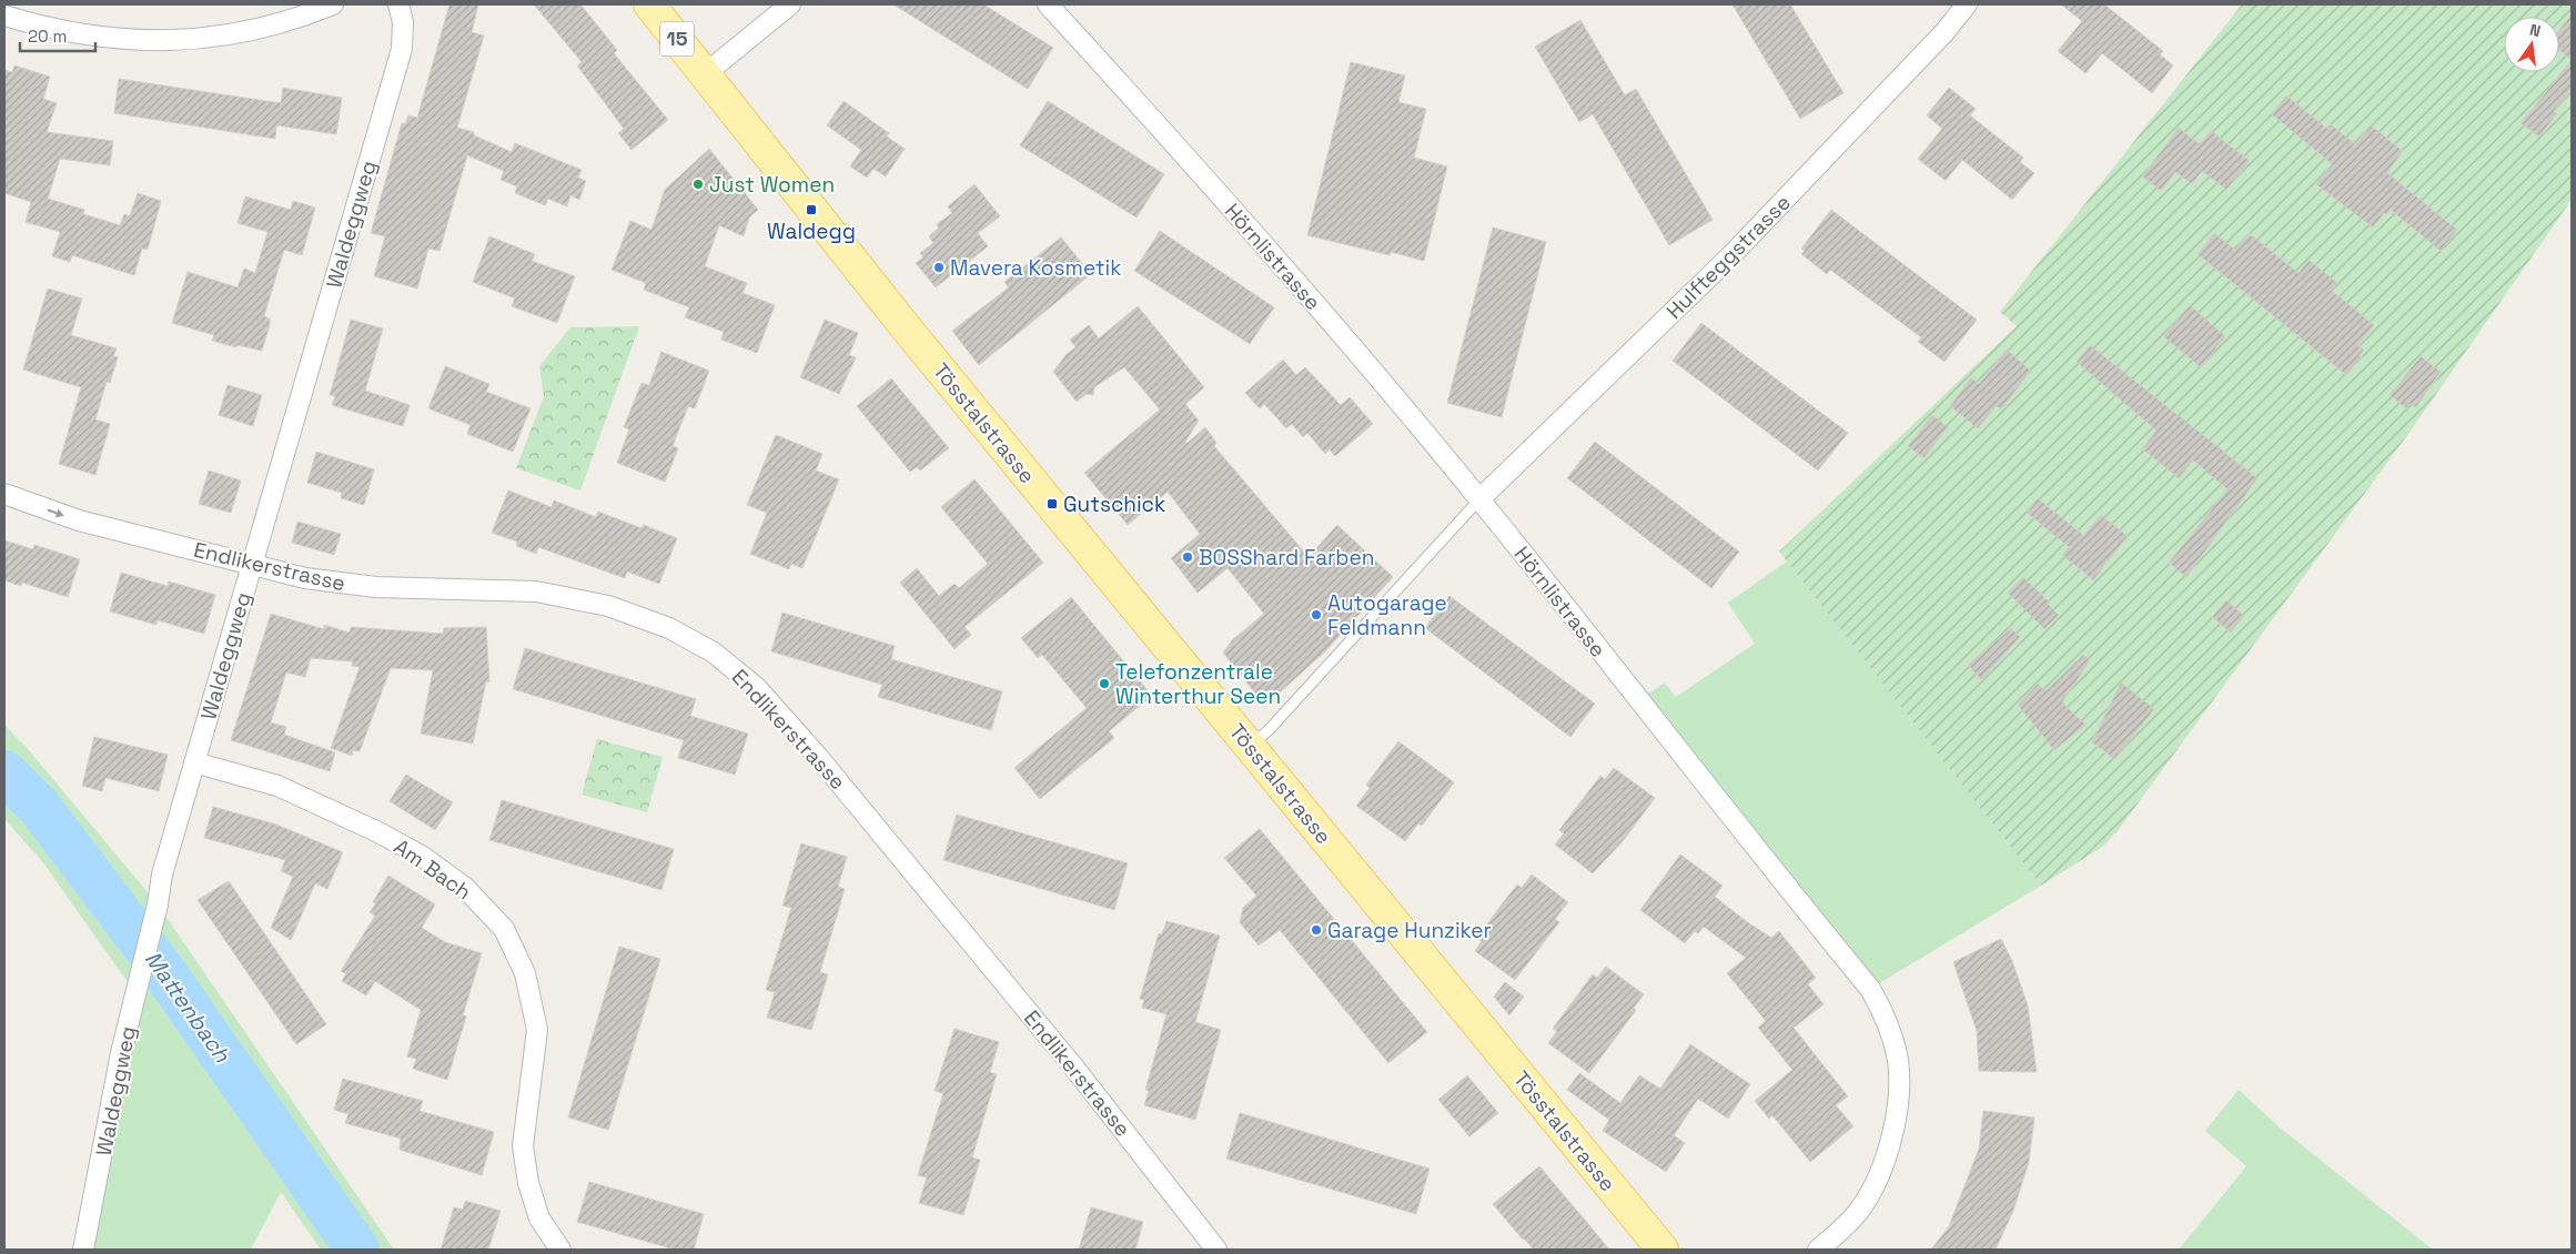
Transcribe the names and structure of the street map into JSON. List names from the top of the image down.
{
  "streets": {
    "main road": ["15", "Tösstalstrasse"],
    "street": [
      "Waldeggweg",
      "Hörnlistrasse",
      "Hulfteggstrasse",
      "Endlikerstrasse",
      "Am Bach"
    ]
  },
  "crossings": [
    ["Waldeggweg", "Endlikerstrasse"],
    ["Waldeggweg", "Am Bach"],
    ["Hörnlistrasse", "Hulfteggstrasse"]
  ],
  "water": ["Mattenbach"],
  "places": {
    "other": [
      "Just Women",
      "Mavera Kosmetik",
      "BOSShard Farben",
      "Autogarage Feldmann",
      "Telefonzentrale Winterthur Seen",
      "Garage Hunziker"
    ],
    "transit": ["Waldegg", "Gutschick"]
  },
  "scale_bar": "20 m",
  "north": "top"
}
